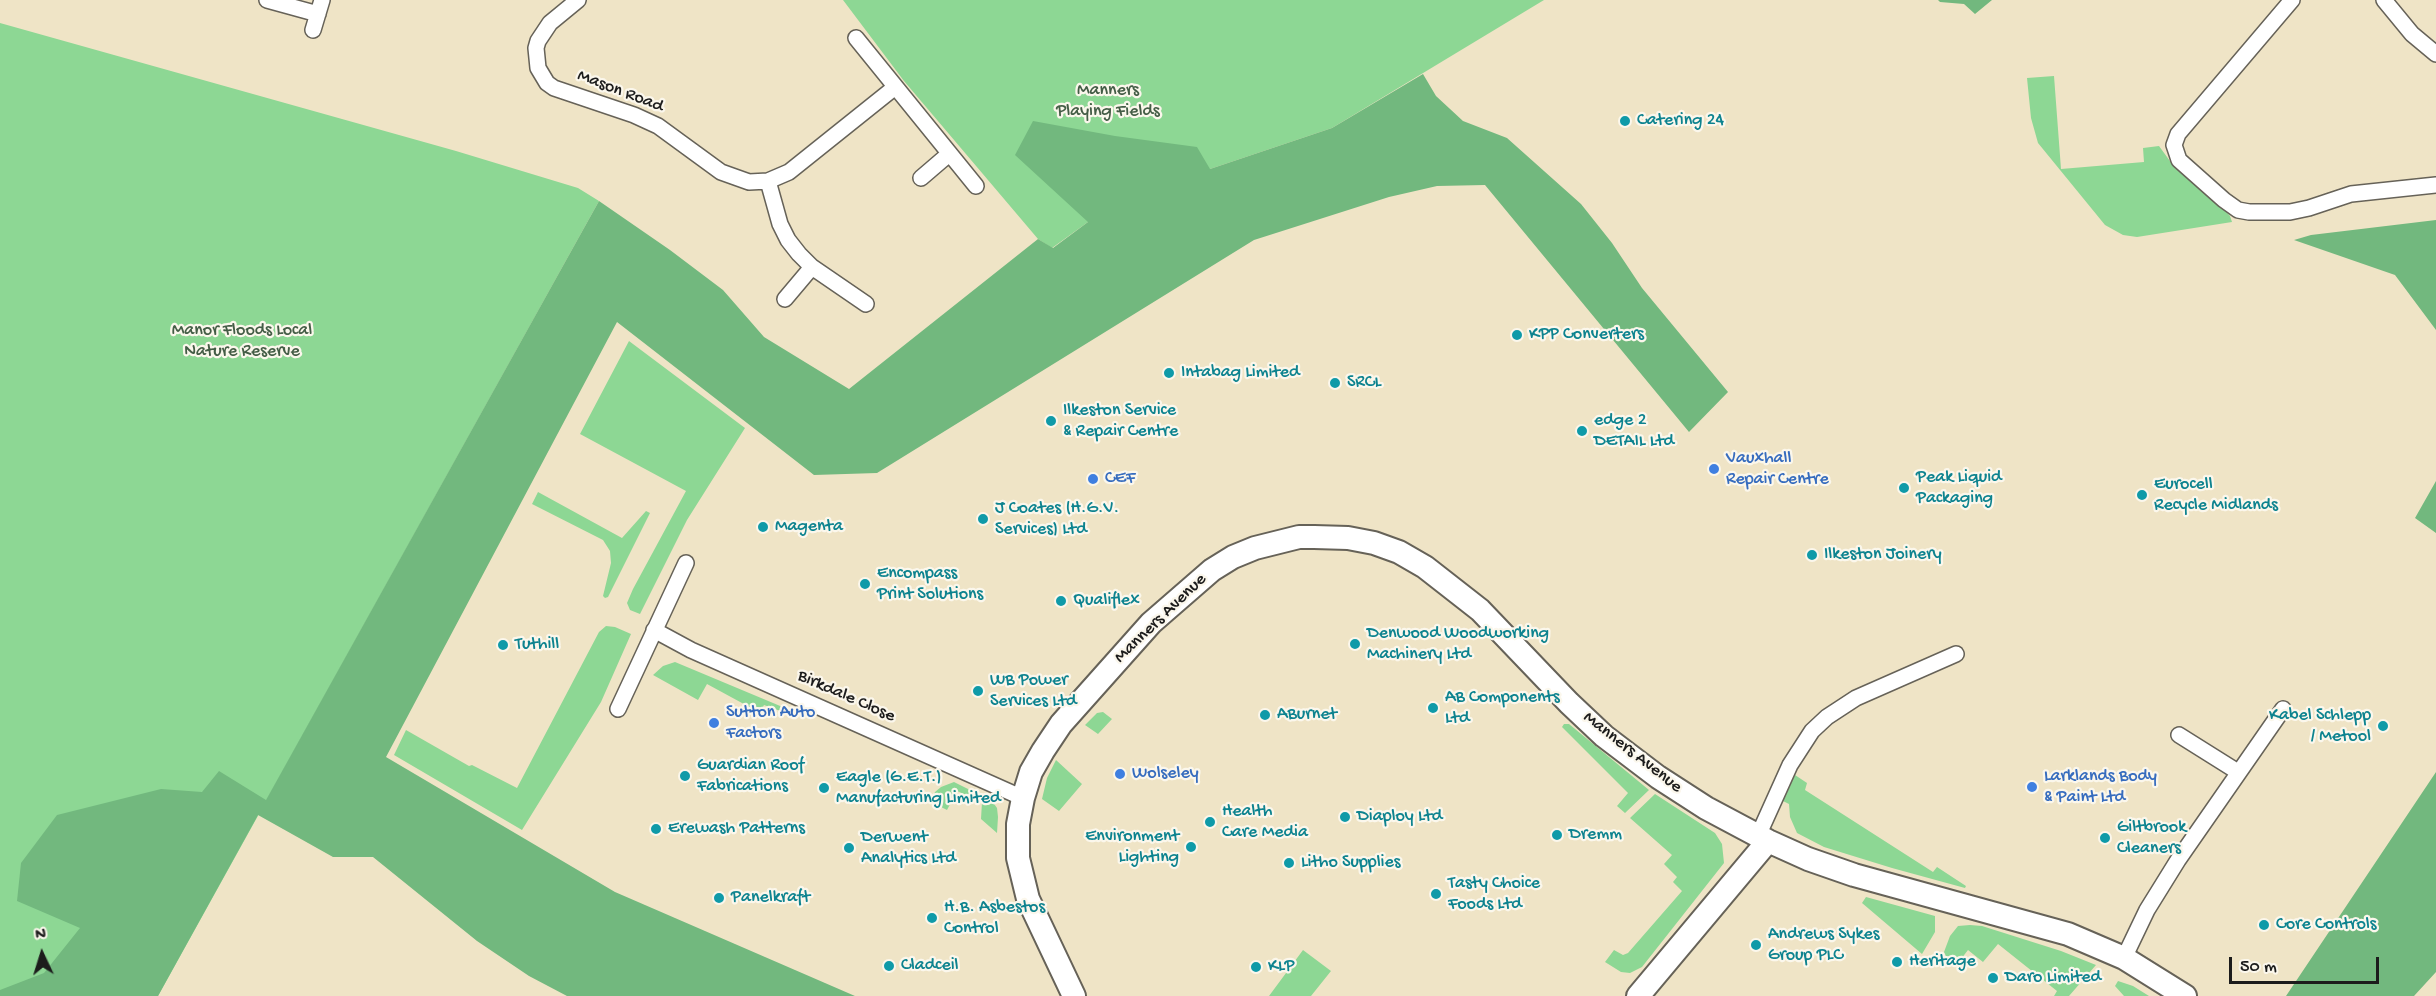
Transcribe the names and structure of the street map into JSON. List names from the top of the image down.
{
  "streets": {
    "street": ["Mason Road", "Manners Avenue", "Birkdale Close"]
  },
  "crossings": [
    ["Manners Avenue", "Birkdale Close"]
  ],
  "parks": ["Manners Playing Fields", "Manor Floods Local Nature Reserve"],
  "places": [
    "Catering 24",
    "KPP Converters",
    "Intabag Limited",
    "SRCL",
    "Ilkeston Service & Repair Centre",
    "edge 2 DETAIL Ltd",
    "Vauxhall Repair Centre",
    "CEF",
    "Peak Liquid Packaging",
    "Eurocell Recycle Midlands",
    "J Coates (H.G.V. Services) Ltd",
    "Magenta",
    "Ilkeston Joinery",
    "Encompass Print Solutions",
    "Qualiflex",
    "Denwood Woodworking Machinery Ltd",
    "Tuthill",
    "WB Power Services Ltd",
    "AB Components Ltd",
    "ABurnet",
    "Sutton Auto Factors",
    "Kabel Schlepp / Metool",
    "Wolseley",
    "Guardian Roof Fabrications",
    "Larklands Body & Paint Ltd",
    "Eagle (G.E.T.) Manufacturing Limited",
    "Diaploy Ltd",
    "Health Care Media",
    "Erewash Patterns",
    "Dremm",
    "Giltbrook Cleaners",
    "Environment Lighting",
    "Derwent Analytics Ltd",
    "Litho Supplies",
    "Tasty Choice Foods Ltd",
    "Panelkraft",
    "H.B. Asbestos Control",
    "Core Controls",
    "Andrews Sykes Group PLC",
    "Heritage",
    "Cladceil",
    "KLP",
    "Daro Limited"
  ],
  "scale_bar": "50 m",
  "north": "top"
}
